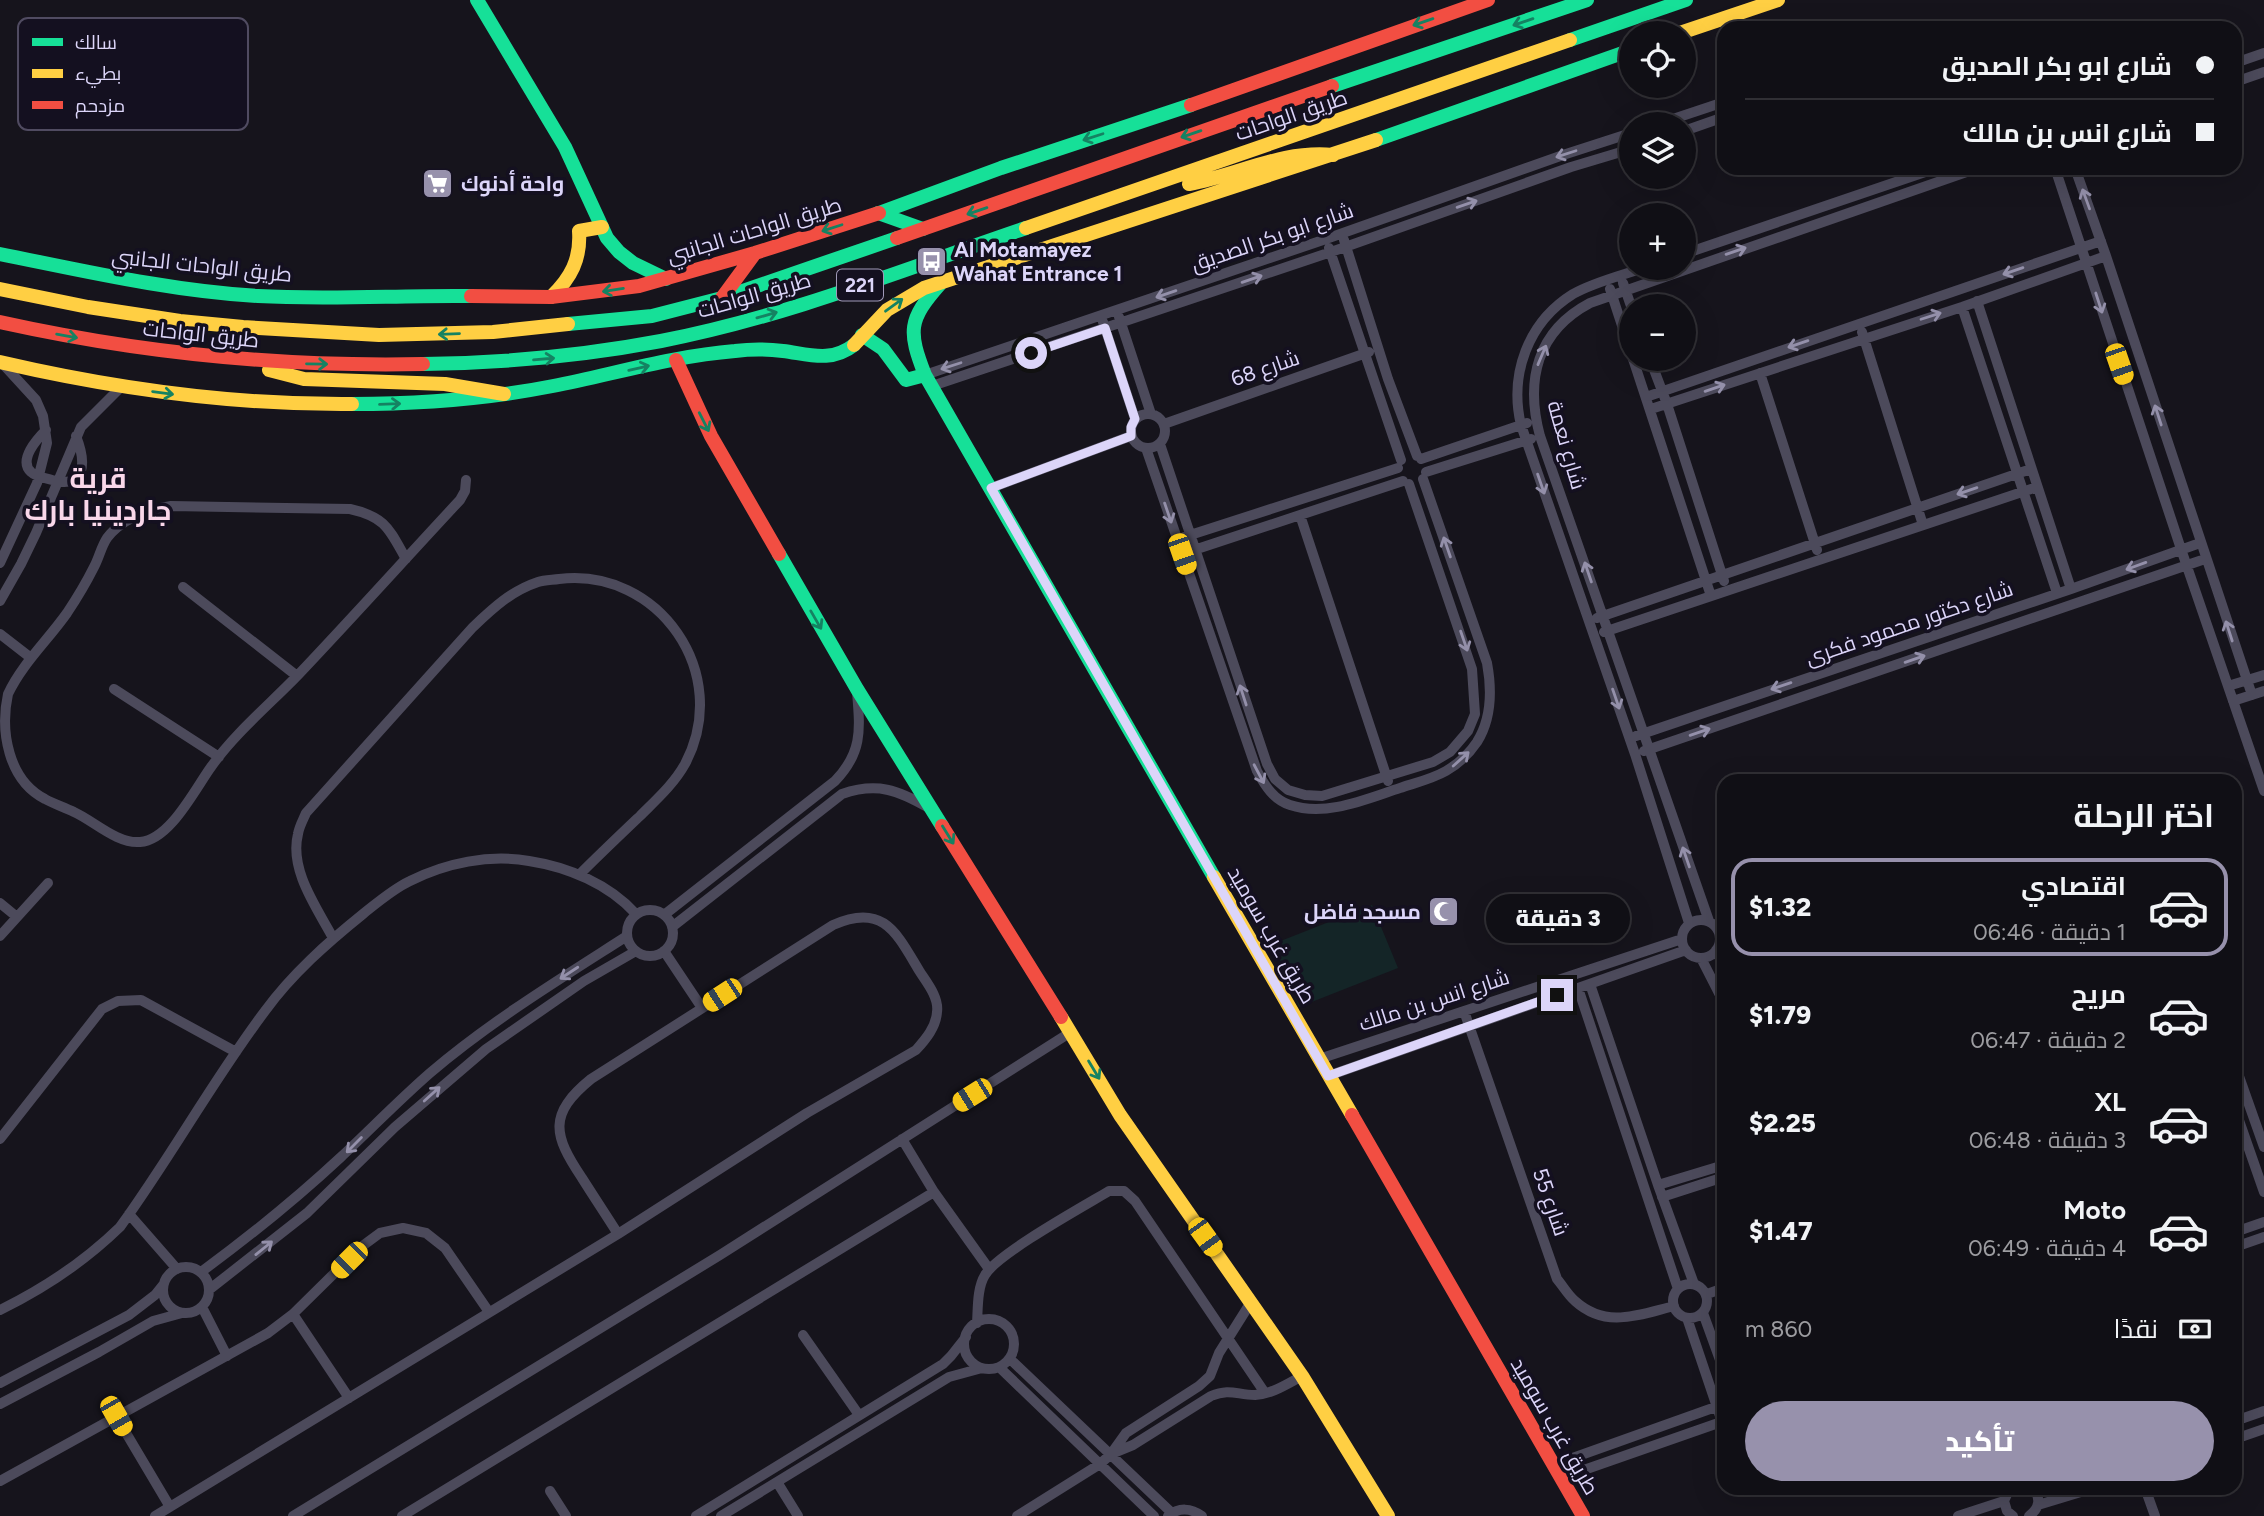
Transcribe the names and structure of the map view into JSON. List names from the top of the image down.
{
  "streets": {
    "main road": [
      "طريق الواحات",
      "طريق الواحات الجانبي",
      "221",
      "طريق غرب سوميد"
    ],
    "street": [
      "شارع ابو بكر الصديق",
      "شارع 68",
      "شارع نعمة",
      "شارع دكتور محمود فكرى",
      "شارع انس بن مالك",
      "شارع 55"
    ]
  },
  "crossings": [
    ["شارع ابو بكر الصديق", "طريق غرب سوميد"],
    ["شارع نعمة", "شارع دكتور محمود فكرى"],
    ["طريق غرب سوميد", "شارع انس بن مالك"],
    ["شارع انس بن مالك", "شارع 55"]
  ],
  "districts": ["قرية جاردينيا بارك"],
  "places": {
    "supermarket": ["واحة أدنوك"],
    "bus stop": ["Al Motamayez Wahat Entrance 1"],
    "mosque": ["مسجد فاضل"]
  },
  "legend": ["سالك", "بطيء", "مزدحم"],
  "page": {
    "map_buttons": ["+", "−"],
    "banner": ["شارع ابو بكر الصديق", "شارع انس بن مالك"],
    "heading": "اختر الرحلة",
    "list": [
      {
        "name": "اقتصادي",
        "note": "1 دقيقة · 06:46",
        "value": "$1.32"
      },
      {
        "name": "مريح",
        "note": "2 دقيقة · 06:47",
        "value": "$1.79"
      },
      {
        "name": "XL",
        "note": "3 دقيقة · 06:48",
        "value": "$2.25"
      },
      {
        "name": "Moto",
        "note": "4 دقيقة · 06:49",
        "value": "$1.47"
      }
    ],
    "bubble": "3 دقيقة",
    "pay": ["نقدًا", "860 m"],
    "buttons": "تأكيد"
  }
}
